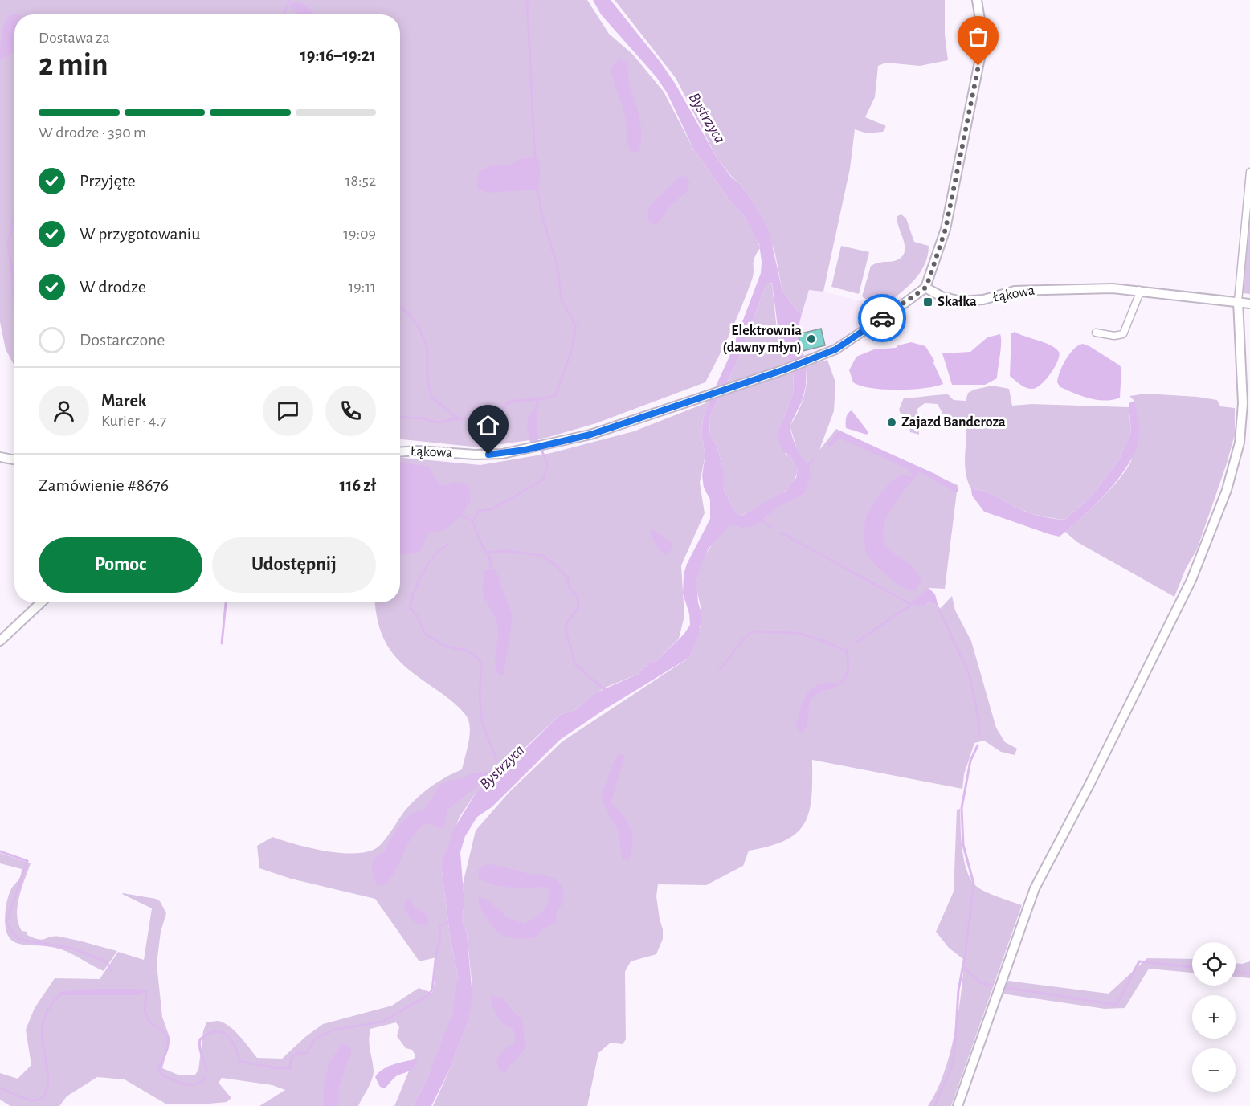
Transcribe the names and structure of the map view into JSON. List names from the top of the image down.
{
  "streets": {
    "street": ["Łąkowa"]
  },
  "water": ["Bystrzyca"],
  "places": {
    "transit": ["Skałka"],
    "other": ["Elektrownia (dawny młyn)", "Zajazd Banderoza"]
  },
  "page": {
    "heading": ["2 min", "Dostawa za", "19:16–19:21"],
    "panel": [
      "Marek",
      "Kurier · 4.7",
      "Zamówienie #8676",
      "116 zł"
    ],
    "bar": "W drodze · 390 m",
    "list": [
      ["Przyjęte", "18:52"],
      ["W przygotowaniu", "19:09"],
      ["W drodze", "19:11"],
      "Dostarczone"
    ],
    "buttons": ["Pomoc", "Udostępnij"],
    "map_buttons": ["+", "−"]
  }
}
